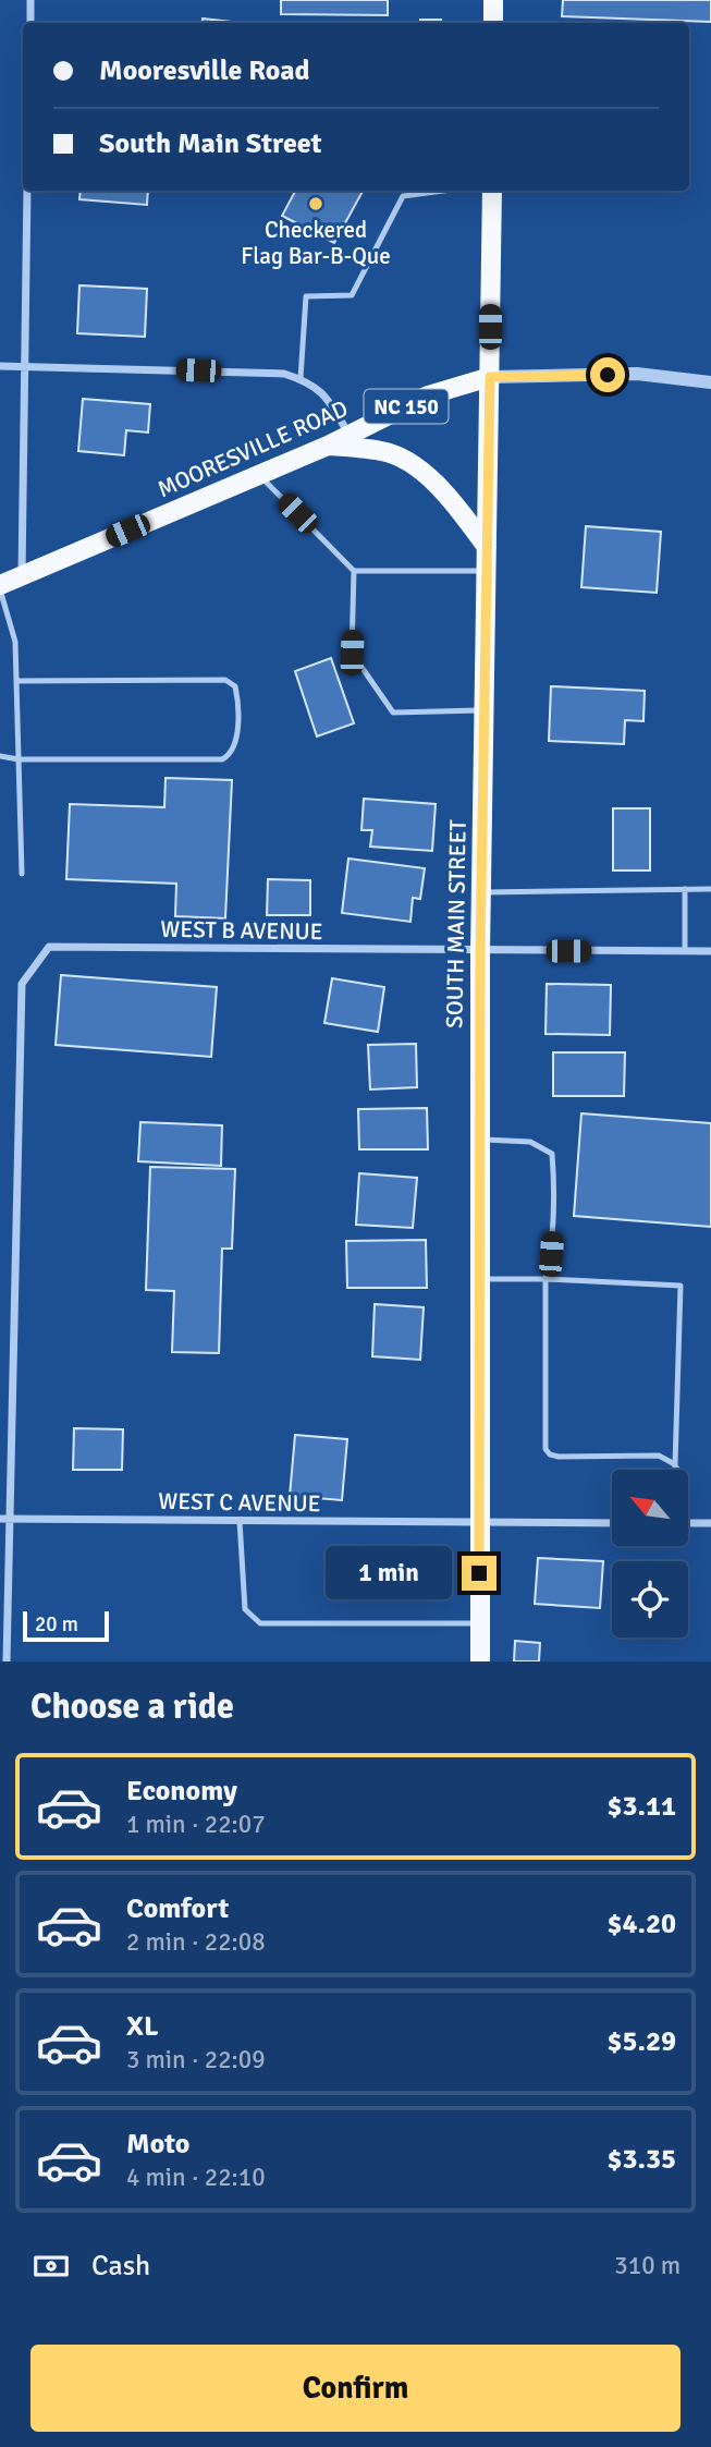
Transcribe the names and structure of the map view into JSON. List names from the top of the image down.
{
  "streets": {
    "main road": ["NC 150", "MOORESVILLE ROAD", "SOUTH MAIN STREET"],
    "street": ["WEST B AVENUE", "WEST C AVENUE"]
  },
  "crossings": [
    ["MOORESVILLE ROAD", "SOUTH MAIN STREET"],
    ["SOUTH MAIN STREET", "WEST B AVENUE"],
    ["SOUTH MAIN STREET", "WEST C AVENUE"],
    ["WEST B AVENUE", "WEST C AVENUE"]
  ],
  "places": ["Checkered Flag Bar-B-Que"],
  "scale_bar": "20 m",
  "north": "top left",
  "page": {
    "banner": ["Mooresville Road", "South Main Street"],
    "bubble": "1 min",
    "scale": "20 m",
    "heading": "Choose a ride",
    "list": [
      {
        "name": "Economy",
        "note": "1 min · 22:07",
        "value": "$3.11"
      },
      {
        "name": "Comfort",
        "note": "2 min · 22:08",
        "value": "$4.20"
      },
      {
        "name": "XL",
        "note": "3 min · 22:09",
        "value": "$5.29"
      },
      {
        "name": "Moto",
        "note": "4 min · 22:10",
        "value": "$3.35"
      }
    ],
    "pay": ["Cash", "310 m"],
    "buttons": "Confirm"
  }
}
